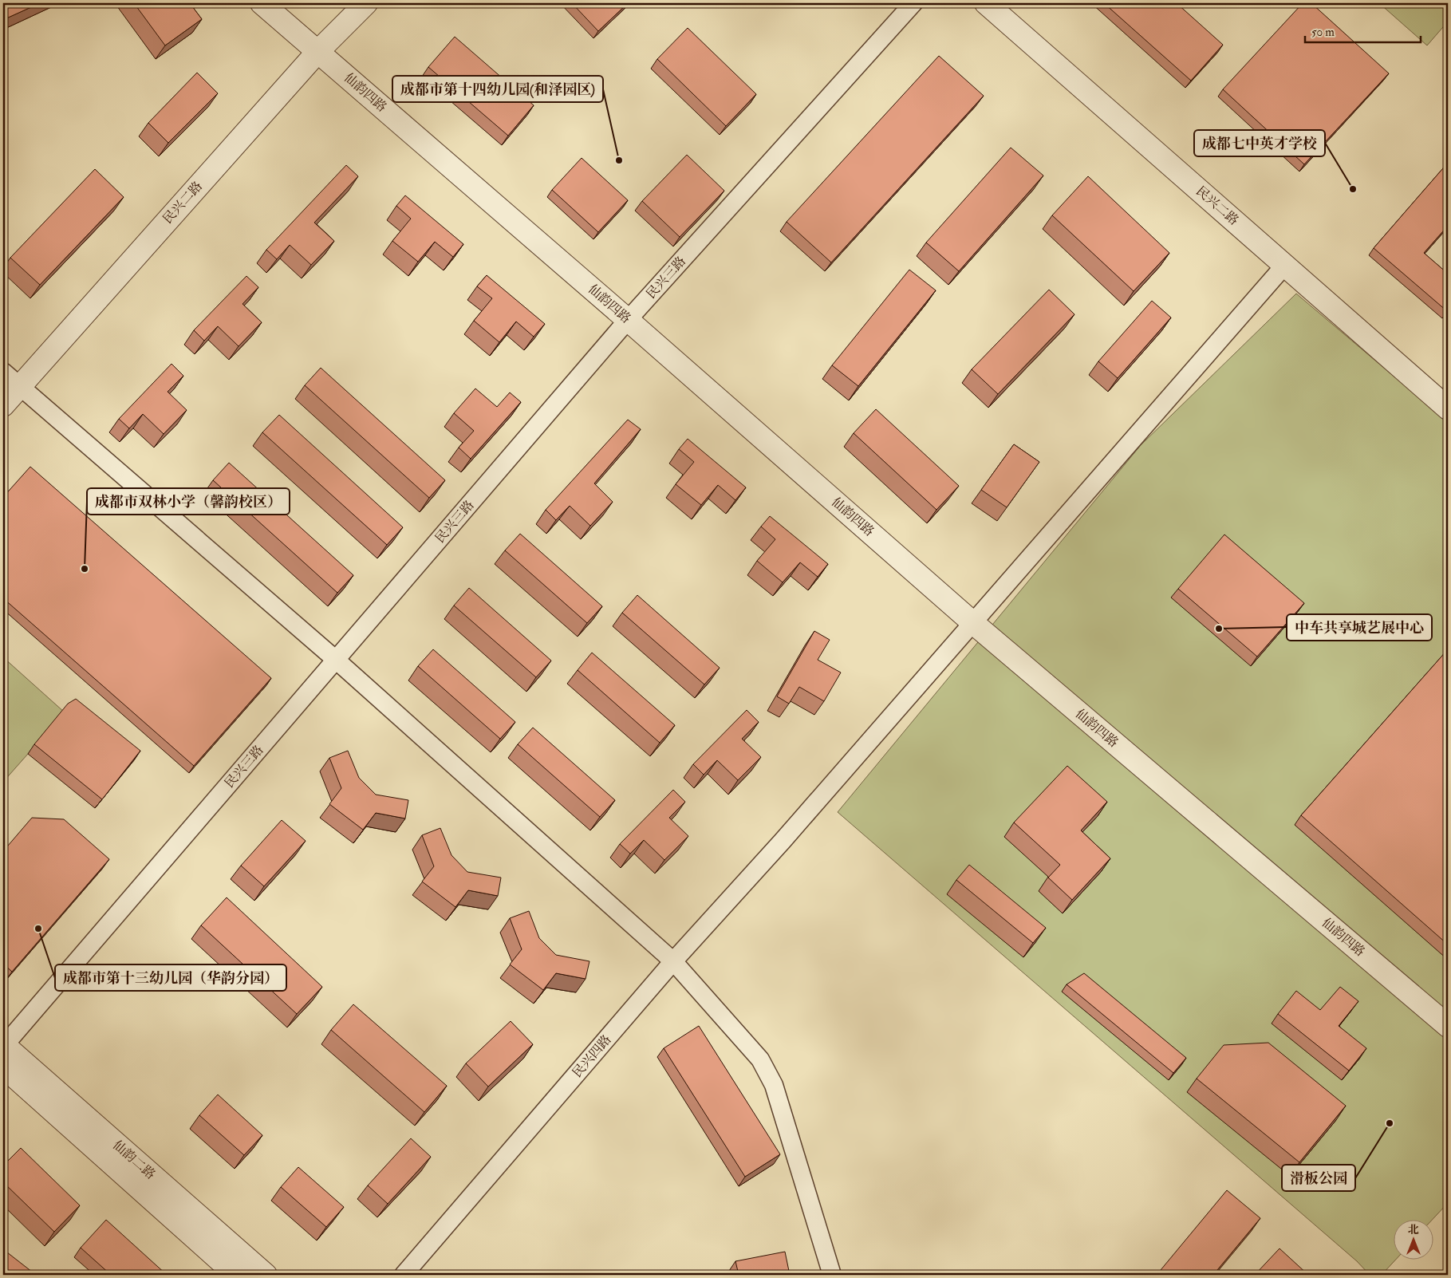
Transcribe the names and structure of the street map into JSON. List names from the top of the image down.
{
  "streets": {
    "street": [
      "仙韵四路",
      "民兴二路",
      "民兴三路",
      "民兴四路",
      "仙韵二路"
    ]
  },
  "crossings": [
    ["仙韵四路", "民兴二路"],
    ["仙韵四路", "民兴三路"],
    ["仙韵四路", "民兴四路"],
    ["民兴二路", "民兴四路"],
    ["民兴三路", "仙韵二路"]
  ],
  "places": [
    "成都市第十四幼儿园(和泽园区)",
    "成都七中英才学校",
    "成都市双林小学（馨韵校区）",
    "中车共享城艺展中心",
    "成都市第十三幼儿园（华韵分园）",
    "滑板公园"
  ],
  "scale_bar": "50 m",
  "north": "top"
}
